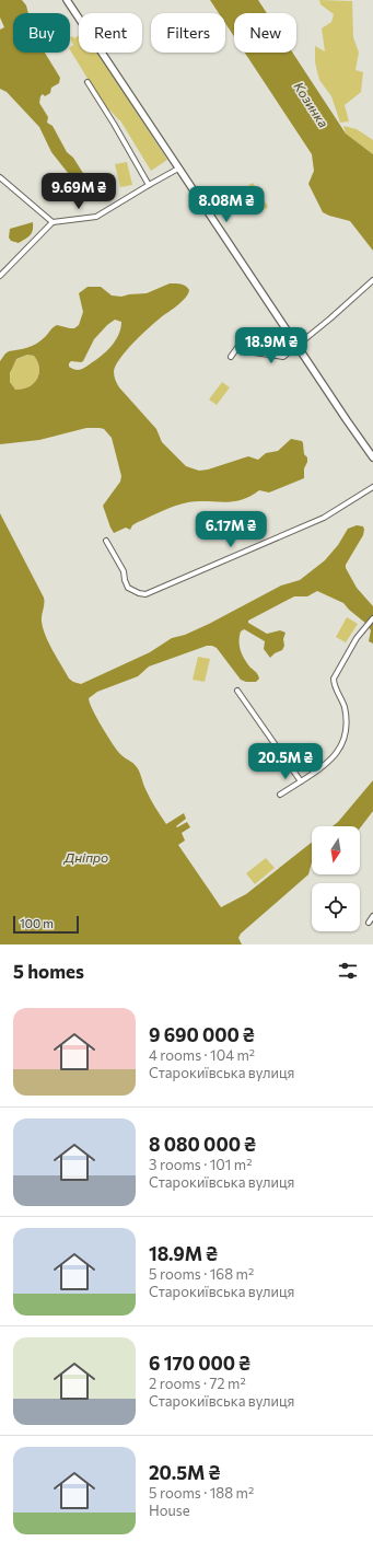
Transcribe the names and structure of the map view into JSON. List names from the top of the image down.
{
  "water": ["Козинка", "Дніпро"],
  "scale_bar": "100 m",
  "north": "bottom",
  "page": {
    "chip": [
      "Buy",
      "Rent",
      "Filters",
      "New"
    ],
    "price": [
      "9.69M ₴",
      "8.08M ₴",
      "18.9M ₴",
      "6.17M ₴",
      "20.5M ₴"
    ],
    "scale": "100 m",
    "heading": "5 homes",
    "list": [
      {
        "name": "9 690 000 ₴",
        "note": "4 rooms · 104 m² · Старокиївська вулиця"
      },
      {
        "name": "8 080 000 ₴",
        "note": "3 rooms · 101 m² · Старокиївська вулиця"
      },
      {
        "name": "18.9M ₴",
        "note": "5 rooms · 168 m² · Старокиївська вулиця"
      },
      {
        "name": "6 170 000 ₴",
        "note": "2 rooms · 72 m² · Старокиївська вулиця"
      },
      {
        "name": "20.5M ₴",
        "note": "5 rooms · 188 m² · House"
      }
    ]
  }
}
